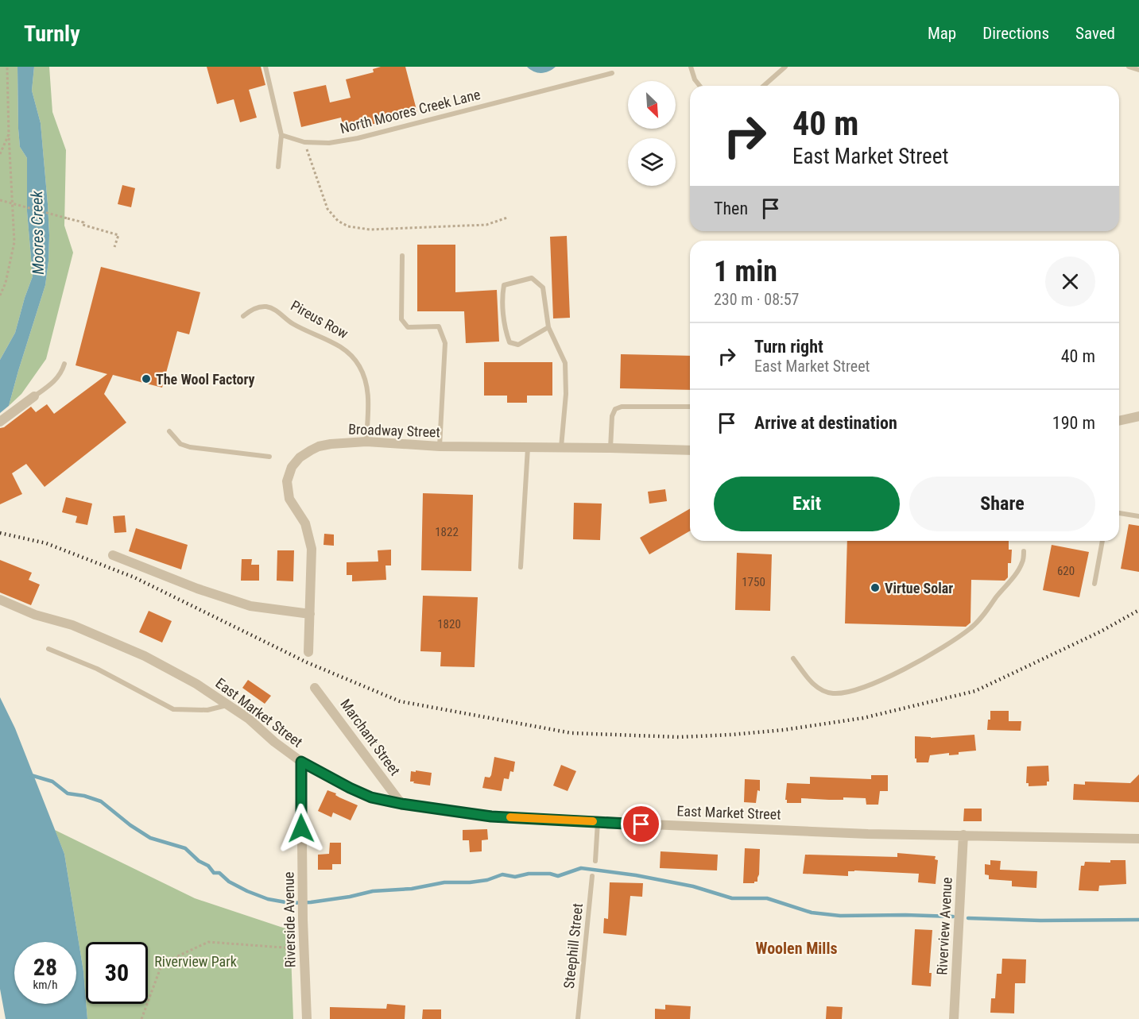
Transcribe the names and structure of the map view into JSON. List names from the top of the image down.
{
  "streets": {
    "street": [
      "Broadway Street",
      "East Market Street",
      "Marchant Street",
      "Riverside Avenue",
      "Riverview Avenue"
    ],
    "lane": ["North Moores Creek Lane", "Pireus Row", "Steephill Street"]
  },
  "crossings": [
    ["Pireus Row", "Broadway Street"],
    ["East Market Street", "Marchant Street"],
    ["East Market Street", "Riverside Avenue"],
    ["East Market Street", "Riverview Avenue"]
  ],
  "districts": ["Woolen Mills"],
  "water": ["Moores Creek"],
  "parks": ["Riverview Park"],
  "places": ["The Wool Factory", "Virtue Solar"],
  "house_numbers": [
    "1822",
    "620",
    "1750",
    "1820"
  ],
  "north": "bottom right",
  "page": {
    "header": "Turnly",
    "nav": ["Map", "Directions", "Saved"],
    "turn": ["40 m", "East Market Street"],
    "then": "Then",
    "heading": ["1 min", "230 m · 08:57"],
    "list": [
      {
        "name": "Turn right",
        "note": "East Market Street",
        "value": "40 m"
      },
      {
        "name": "Arrive at destination",
        "value": "190 m"
      }
    ],
    "buttons": ["Exit", "Share"],
    "speed": "28 km/h",
    "limit": "30"
  }
}
